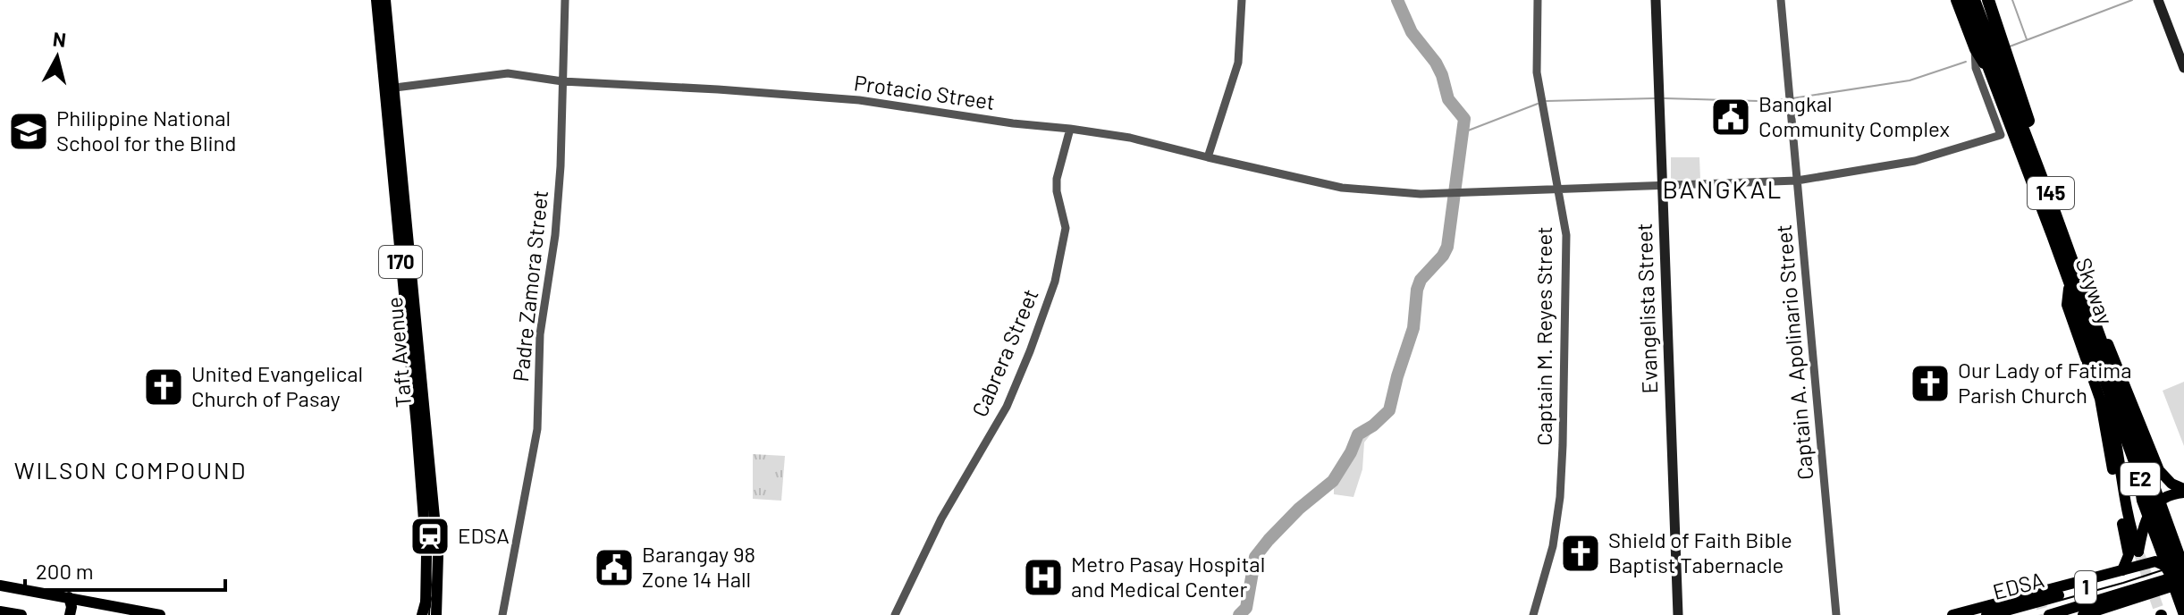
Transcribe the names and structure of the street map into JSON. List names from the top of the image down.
{
  "streets": {
    "highway": ["Skyway", "E2"],
    "main road": [
      "145",
      "170",
      "Evangelista Street",
      "Taft Avenue",
      "EDSA",
      "1"
    ],
    "street": [
      "Protacio Street",
      "Padre Zamora Street",
      "Captain M. Reyes Street",
      "Captain A. Apolinario Street",
      "Cabrera Street"
    ]
  },
  "crossings": [
    ["Protacio Street", "145"],
    ["Protacio Street", "Padre Zamora Street"],
    ["Protacio Street", "Evangelista Street"],
    ["Protacio Street", "Captain M. Reyes Street"],
    ["Protacio Street", "Taft Avenue"],
    ["Protacio Street", "Captain A. Apolinario Street"],
    ["Protacio Street", "Cabrera Street"],
    ["145", "Skyway"],
    ["145", "E2"],
    ["Skyway", "EDSA"],
    ["Skyway", "1"],
    ["EDSA", "1"]
  ],
  "districts": ["BANGKAL", "WILSON COMPOUND"],
  "places": {
    "public building": ["Bangkal Community Complex", "Barangay 98 Zone 14 Hall"],
    "school or university": ["Philippine National School for the Blind"],
    "church": ["Our Lady of Fatima Parish Church", "United Evangelical Church of Pasay", "Shield of Faith Bible Baptist Tabernacle"],
    "station": ["EDSA"],
    "hospital": ["Metro Pasay Hospital and Medical Center"]
  },
  "scale_bar": "200 m",
  "north": "top"
}
